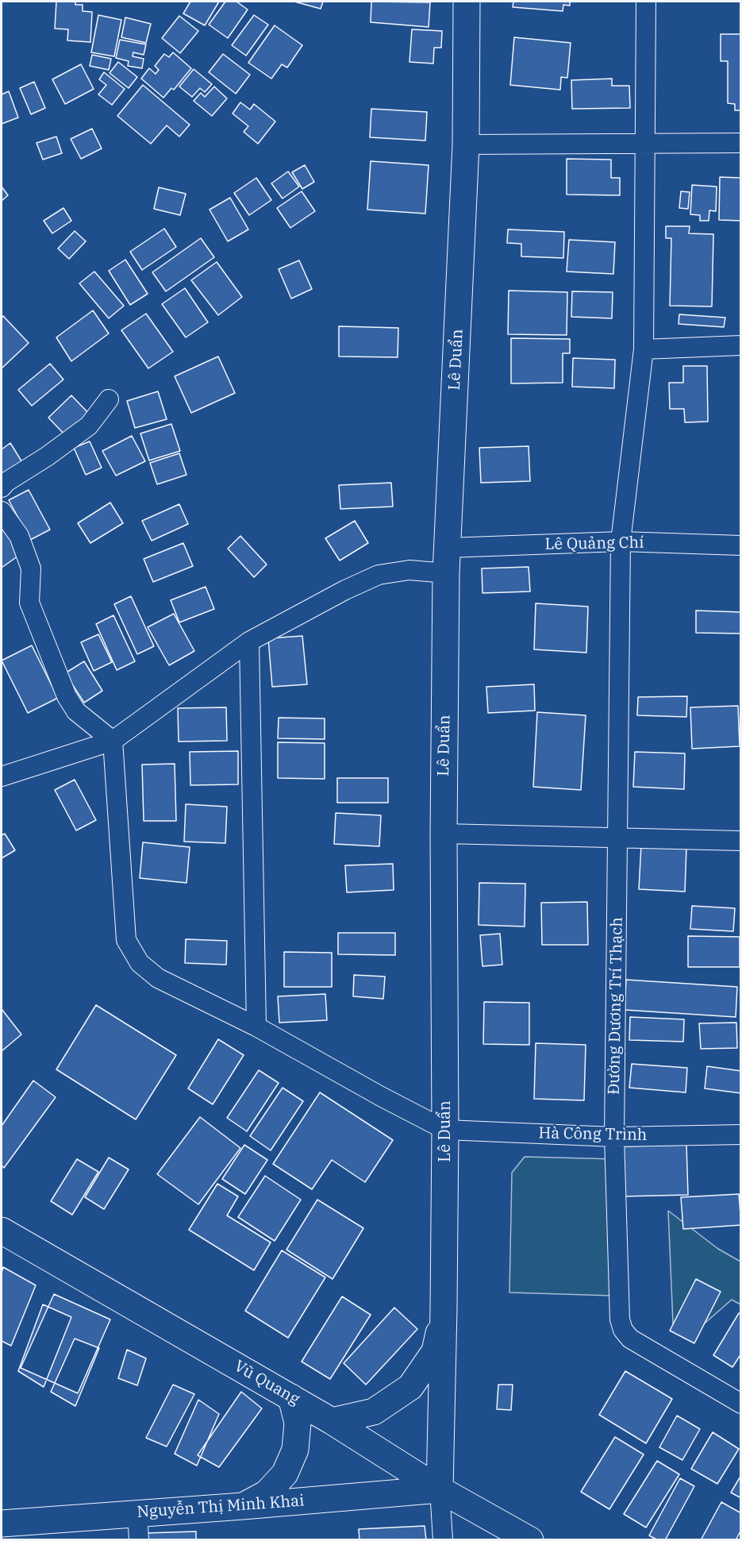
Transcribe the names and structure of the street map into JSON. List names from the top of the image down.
{
  "streets": {
    "main road": ["Lê Duẩn", "Vũ Quang", "Nguyễn Thị Minh Khai"],
    "street": ["Lê Quảng Chí", "Đường Dương Trí Thạch", "Hà Công Trình"]
  },
  "crossings": [
    ["Lê Duẩn", "Lê Quảng Chí"],
    ["Lê Duẩn", "Hà Công Trình"],
    ["Lê Duẩn", "Vũ Quang"],
    ["Lê Duẩn", "Nguyễn Thị Minh Khai"],
    ["Lê Quảng Chí", "Đường Dương Trí Thạch"],
    ["Đường Dương Trí Thạch", "Hà Công Trình"],
    ["Vũ Quang", "Nguyễn Thị Minh Khai"]
  ]
}
